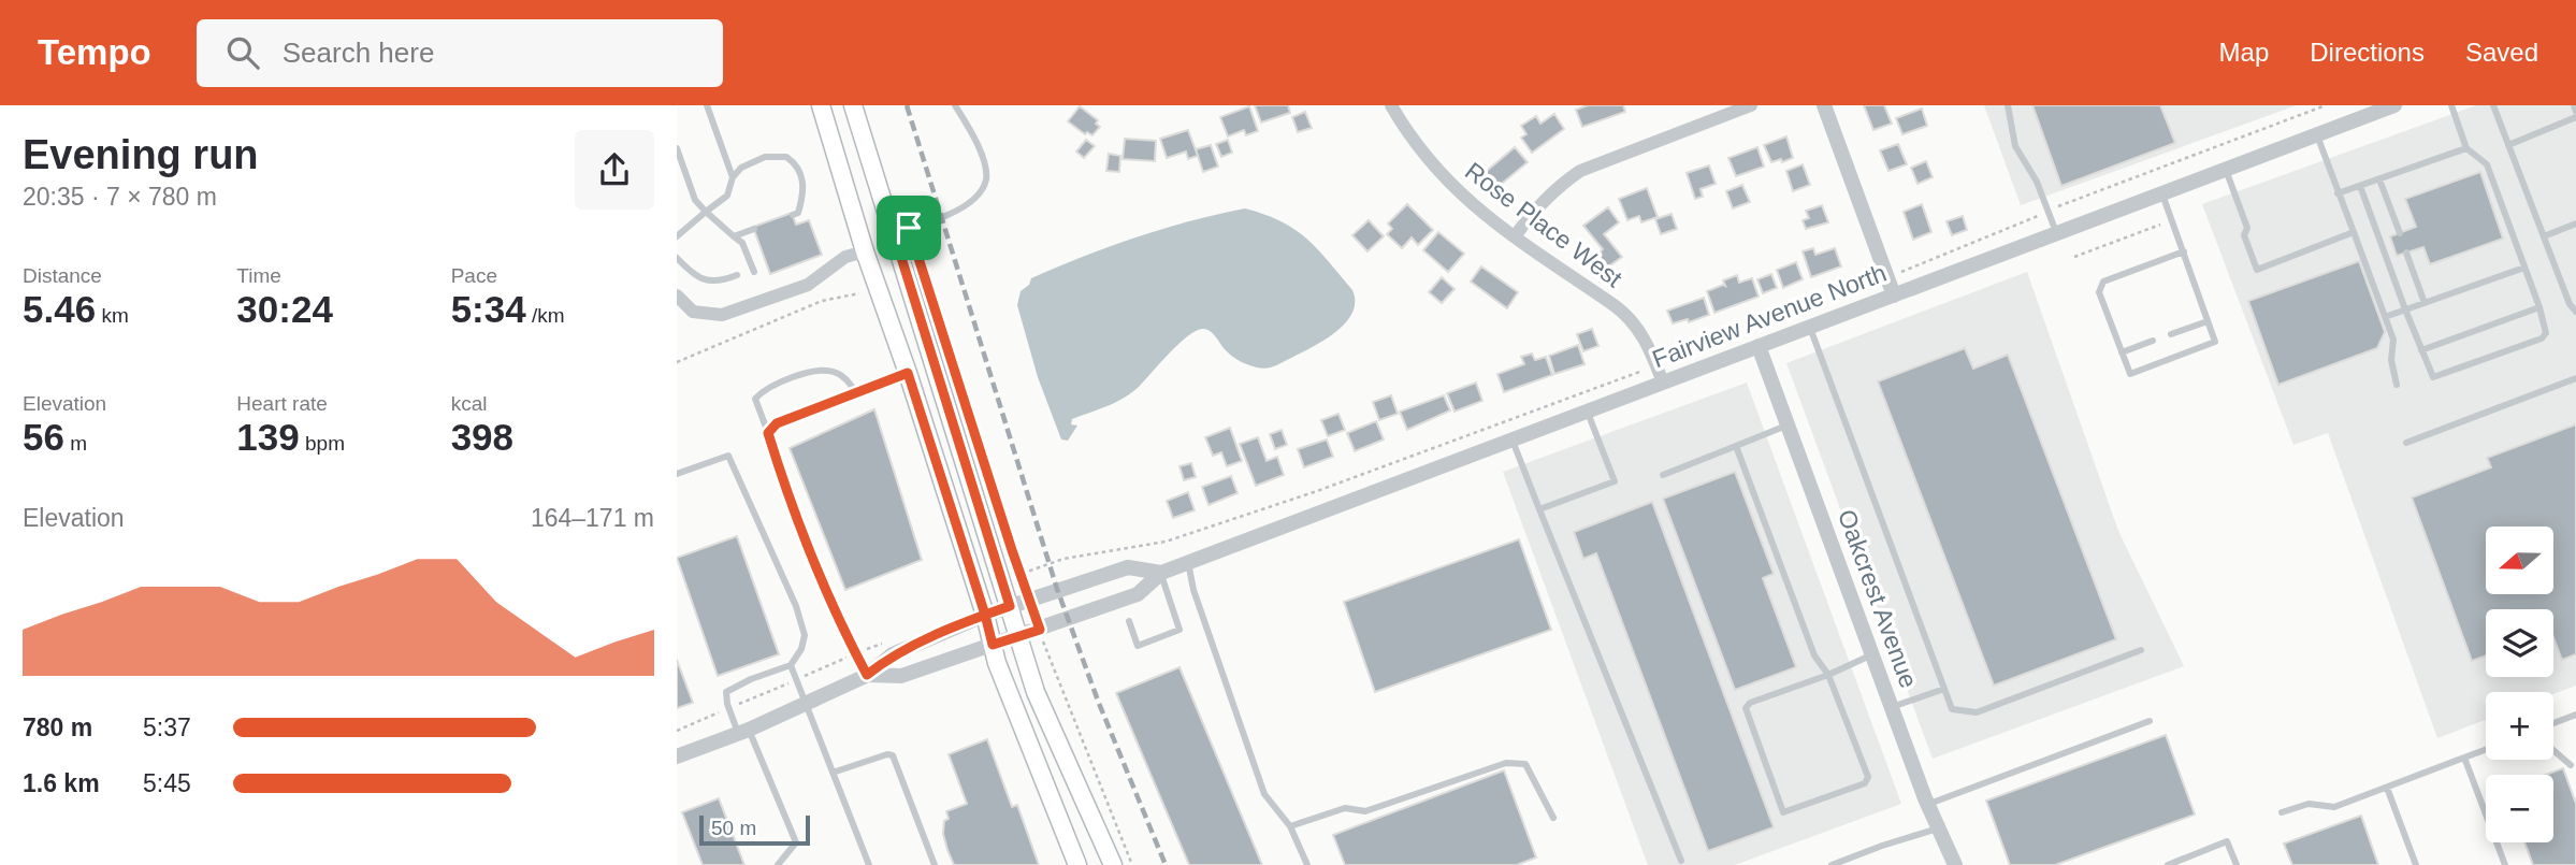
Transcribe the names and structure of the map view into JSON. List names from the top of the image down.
{
  "streets": {
    "street": ["Rose Place West", "Fairview Avenue North", "Oakcrest Avenue"]
  },
  "crossings": [
    ["Rose Place West", "Fairview Avenue North"],
    ["Fairview Avenue North", "Oakcrest Avenue"]
  ],
  "scale_bar": "50 m",
  "north": "left",
  "page": {
    "header": "Tempo",
    "search": "Search here",
    "nav": ["Map", "Directions", "Saved"],
    "heading": ["Evening run", "20:35 · 7 × 780 m"],
    "stats": [
      ["Distance", "5.46 km"],
      ["Time", "30:24"],
      ["Pace", "5:34 /km"],
      ["Elevation", "56 m"],
      ["Heart rate", "139 bpm"],
      ["kcal", "398"]
    ],
    "chart": ["Elevation", "164–171 m"],
    "map_buttons": ["+", "−"],
    "list": [
      {
        "name": "780 m",
        "note": "5:37"
      },
      {
        "name": "1.6 km",
        "note": "5:45"
      }
    ],
    "scale": "50 m"
  }
}
